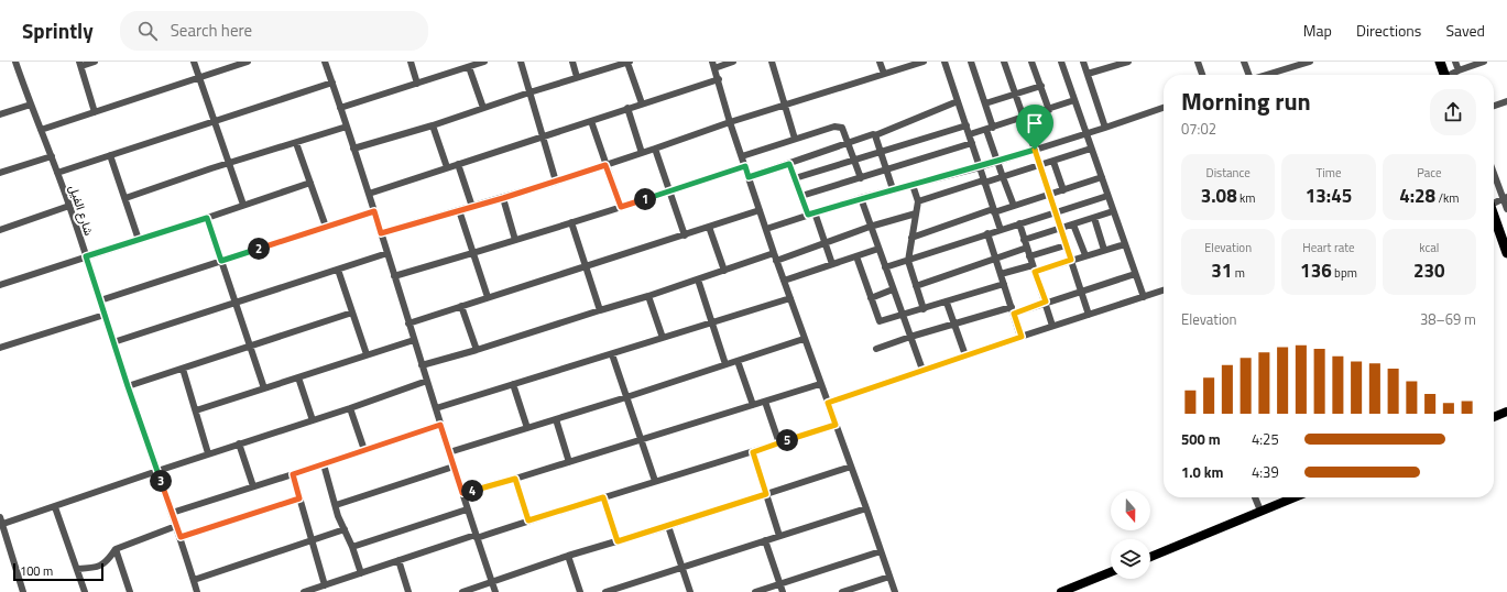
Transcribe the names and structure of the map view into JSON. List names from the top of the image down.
{
  "streets": {
    "street": ["شارع الفيل"]
  },
  "scale_bar": "100 m",
  "north": "bottom",
  "page": {
    "header": "Sprintly",
    "search": "Search here",
    "nav": ["Map", "Directions", "Saved"],
    "heading": ["Morning run", "07:02"],
    "stats": [
      ["Distance", "3.08 km"],
      ["Time", "13:45"],
      ["Pace", "4:28 /km"],
      ["Elevation", "31 m"],
      ["Heart rate", "136 bpm"],
      ["kcal", "230"]
    ],
    "pins": [
      "1",
      "2",
      "5",
      "3",
      "4"
    ],
    "chart": ["Elevation", "38–69 m"],
    "list": [
      {
        "name": "500 m",
        "note": "4:25"
      },
      {
        "name": "1.0 km",
        "note": "4:39"
      }
    ],
    "scale": "100 m"
  }
}
